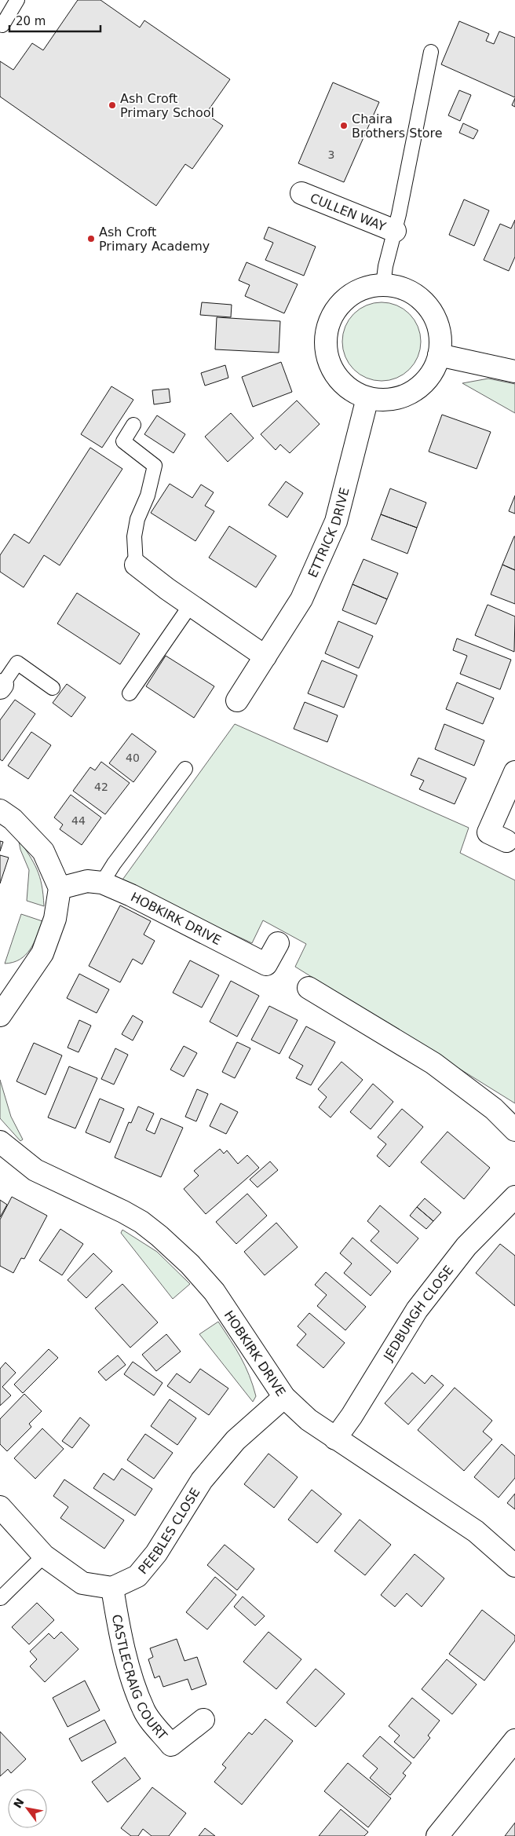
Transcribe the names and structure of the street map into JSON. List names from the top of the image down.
{
  "streets": {
    "street": [
      "CULLEN WAY",
      "ETTRICK DRIVE",
      "HOBKIRK DRIVE",
      "JEDBURGH CLOSE",
      "PEEBLES CLOSE",
      "CASTLECRAIG COURT"
    ]
  },
  "crossings": [
    ["HOBKIRK DRIVE", "JEDBURGH CLOSE"],
    ["HOBKIRK DRIVE", "PEEBLES CLOSE"],
    ["PEEBLES CLOSE", "CASTLECRAIG COURT"]
  ],
  "places": ["Ash Croft Primary School", "Chaira Brothers Store", "Ash Croft Primary Academy"],
  "house_numbers": [
    "3",
    "40",
    "42",
    "44"
  ],
  "scale_bar": "20 m",
  "north": "top left"
}
